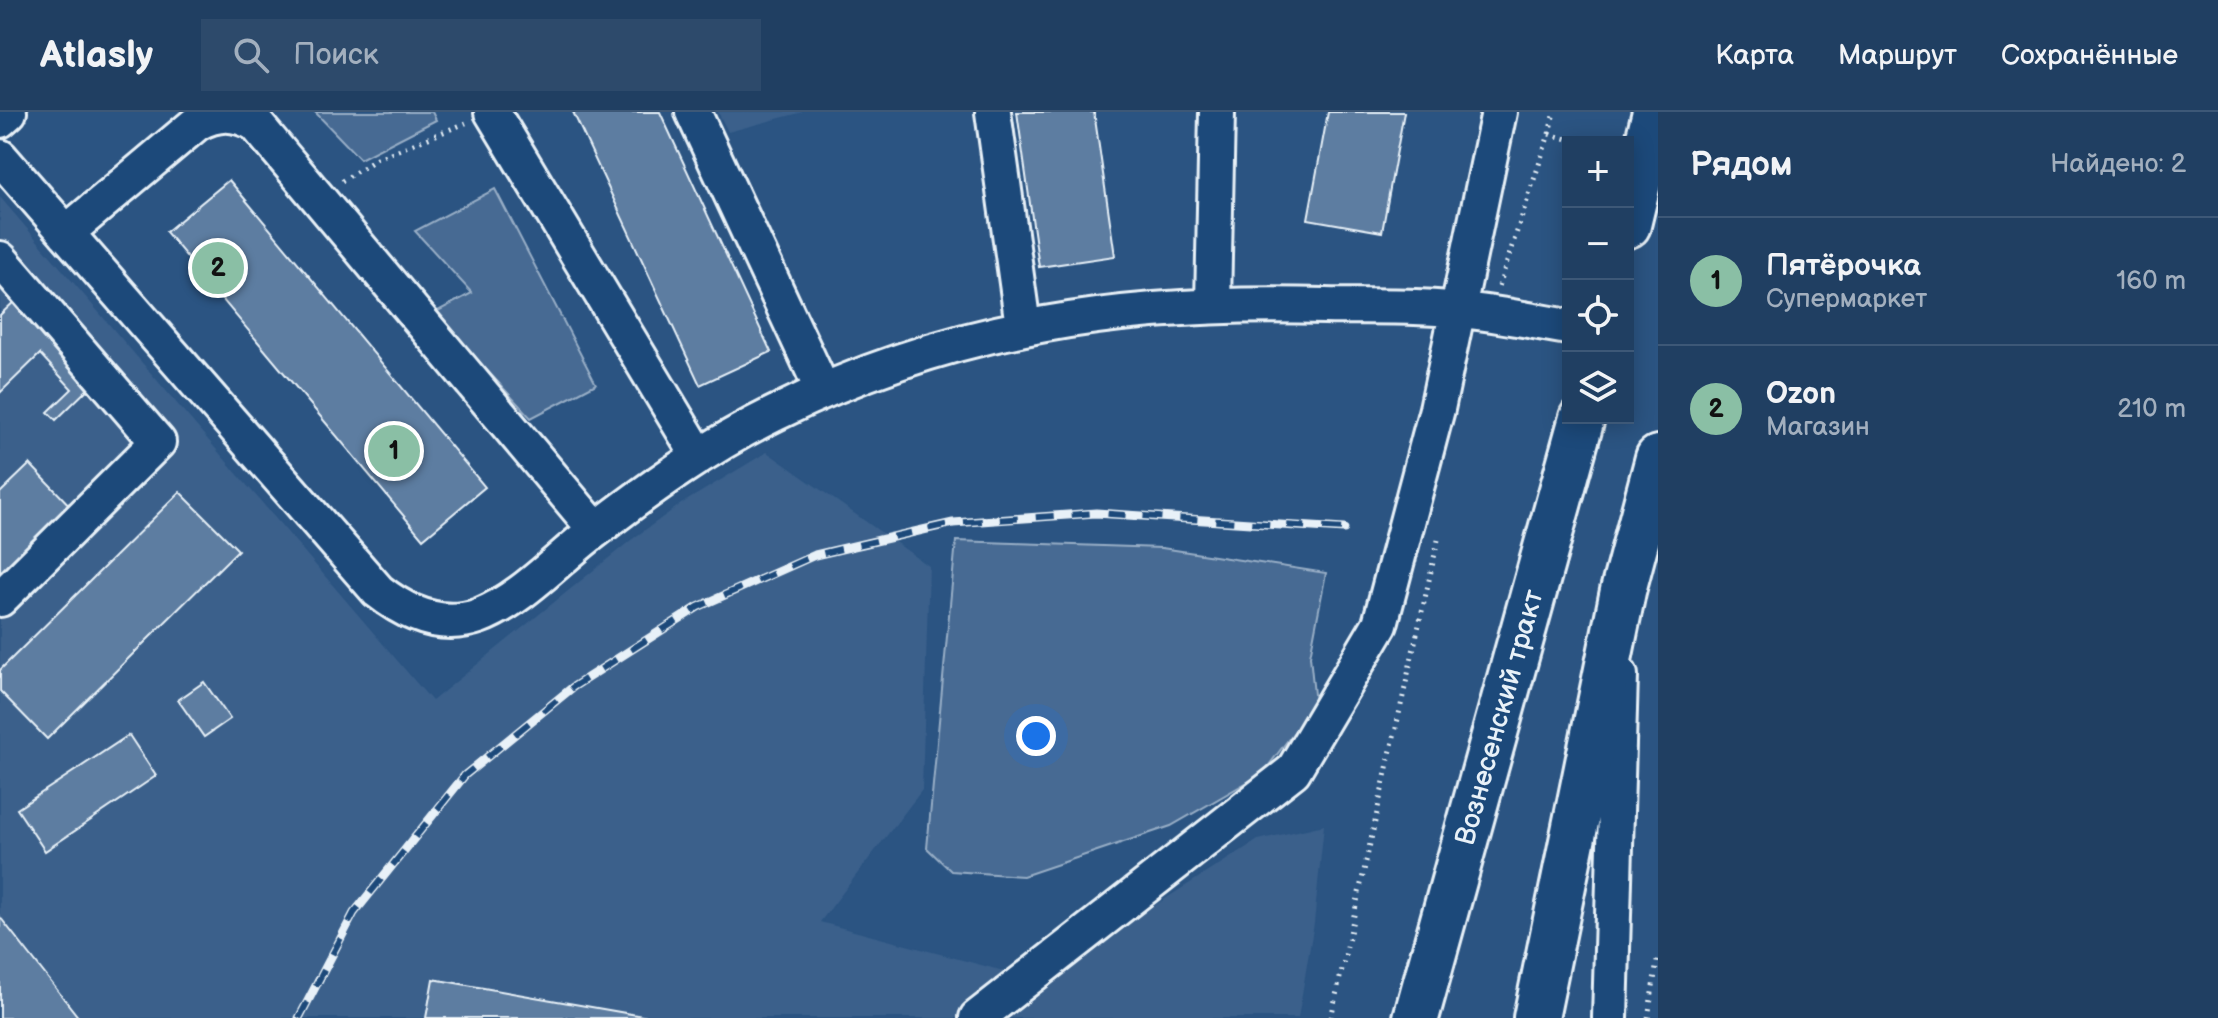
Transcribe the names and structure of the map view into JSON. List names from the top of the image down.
{
  "streets": {
    "main road": ["Вознесенский тракт"]
  },
  "page": {
    "header": "Atlasly",
    "search": "Поиск",
    "nav": ["Карта", "Маршрут", "Сохранённые"],
    "heading": ["Рядом", "Найдено: 2"],
    "map_buttons": ["+", "−"],
    "list": [
      {
        "mark": "1",
        "name": "Пятёрочка",
        "note": "Супермаркет",
        "value": "160 m"
      },
      {
        "mark": "2",
        "name": "Ozon",
        "note": "Магазин",
        "value": "210 m"
      }
    ],
    "pins": ["2", "1"]
  }
}
